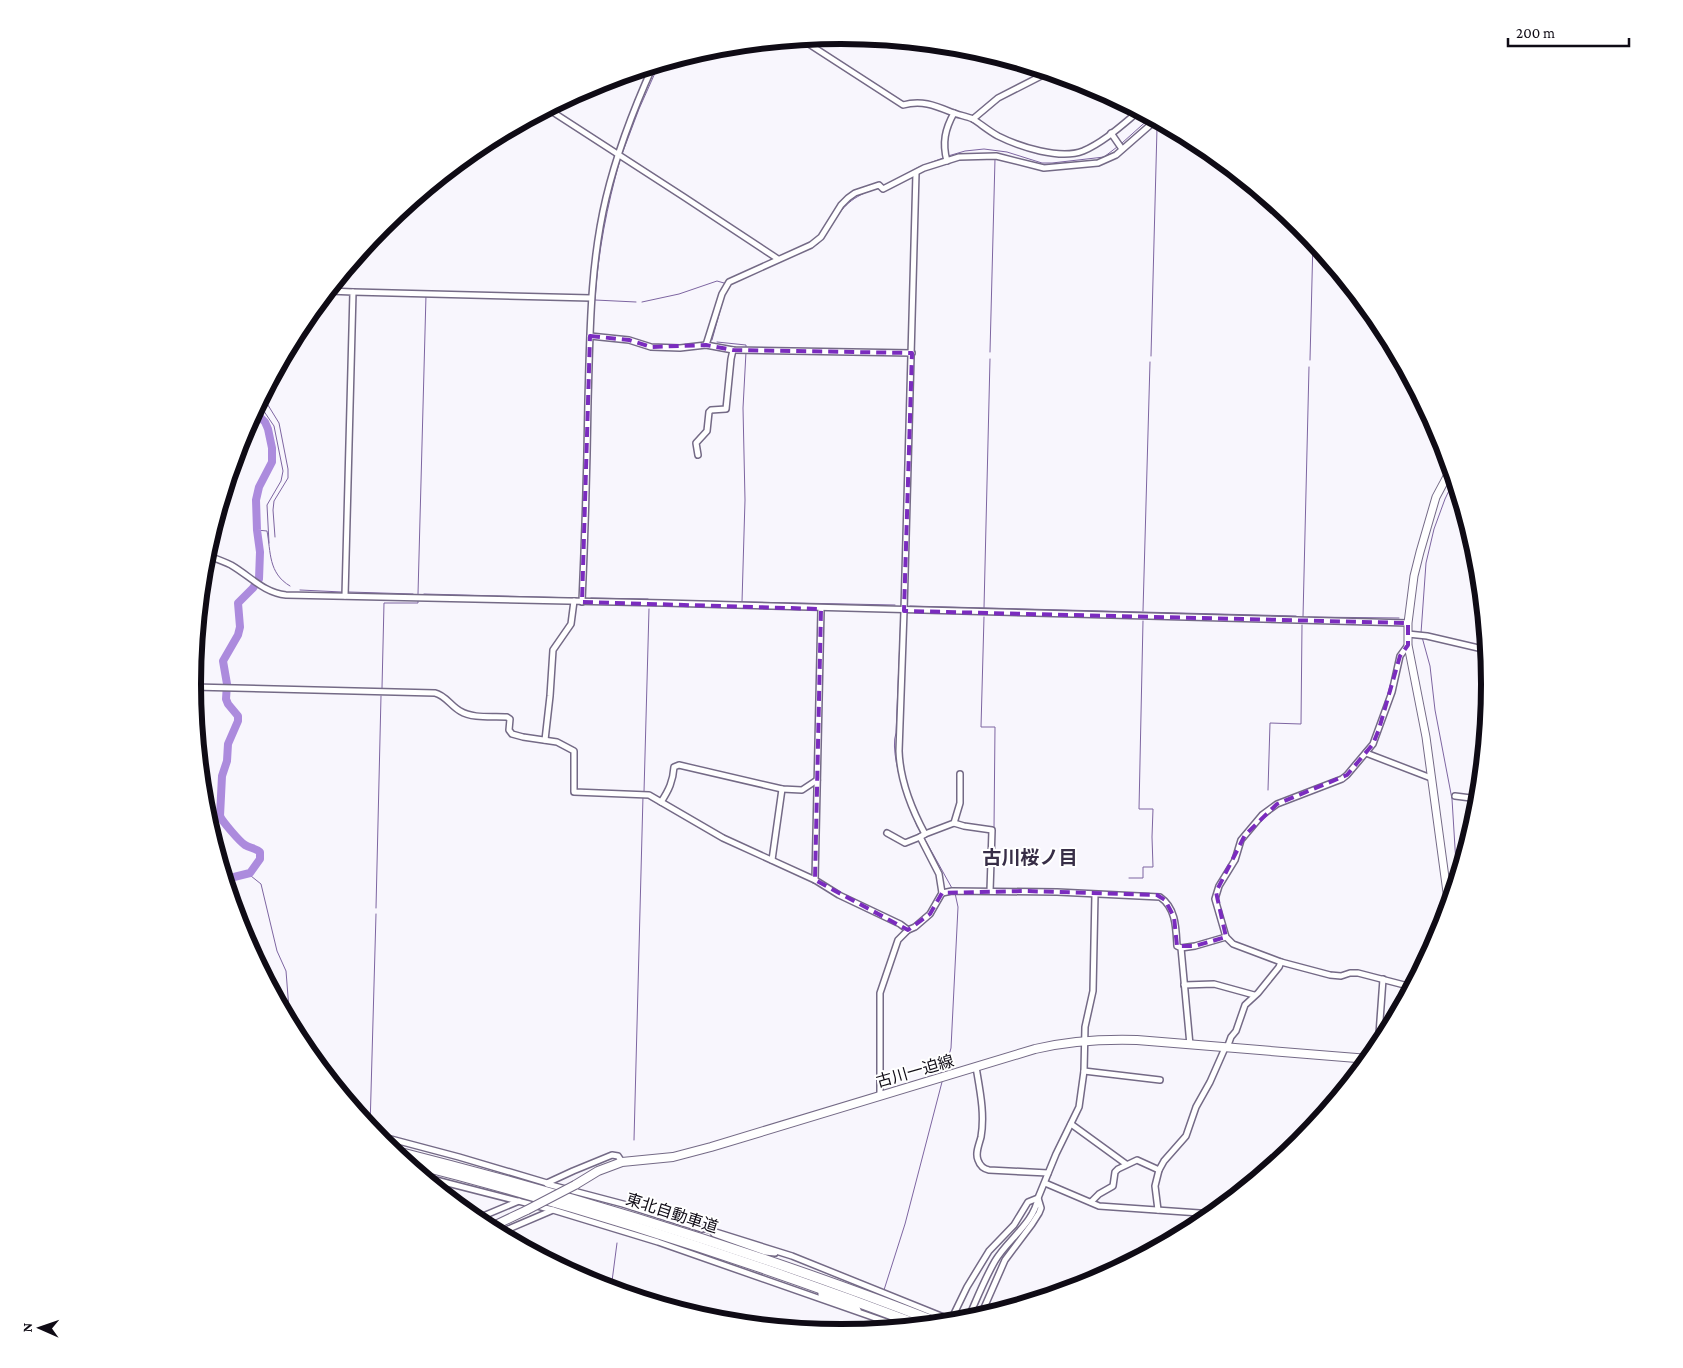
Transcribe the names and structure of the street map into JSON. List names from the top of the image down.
{
  "streets": {
    "highway": ["東北自動車道"],
    "main road": ["古川一迫線"]
  },
  "districts": ["古川桜ノ目"],
  "scale_bar": "200 m",
  "north": "left"
}
